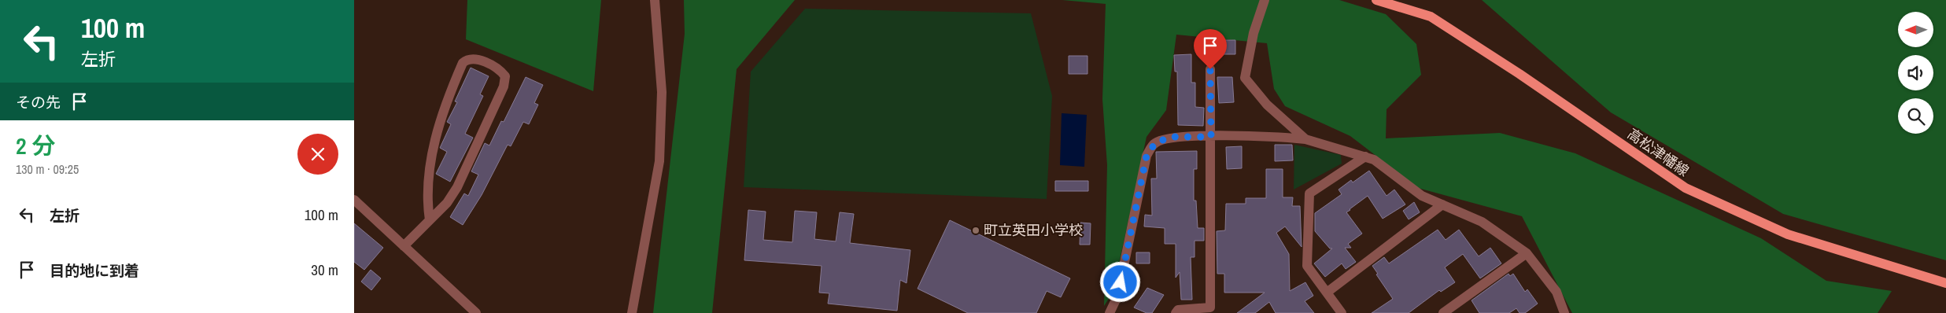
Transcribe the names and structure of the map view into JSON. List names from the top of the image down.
{
  "streets": {
    "main road": ["高松津幡線"]
  },
  "places": ["町立英田小学校"],
  "north": "left",
  "page": {
    "turn": ["100 m", "左折"],
    "then": "その先",
    "heading": ["2 分", "130 m · 09:25"],
    "list": [
      {
        "name": "左折",
        "value": "100 m"
      },
      {
        "name": "目的地に到着",
        "value": "30 m"
      }
    ]
  }
}
